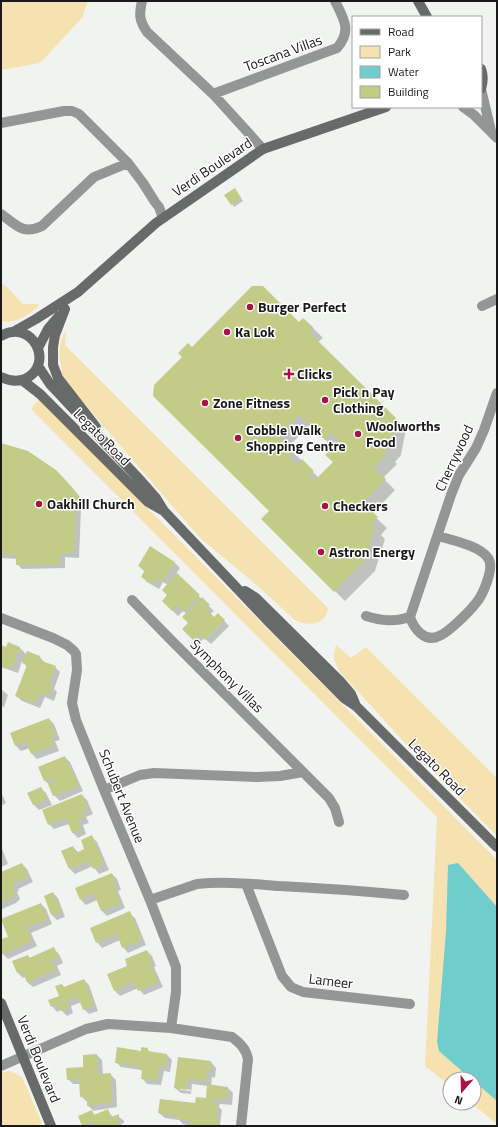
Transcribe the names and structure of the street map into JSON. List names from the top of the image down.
{
  "streets": {
    "street": [
      "Toscana Villas",
      "Verdi Boulevard",
      "Legato Road",
      "Cherrywood",
      "Symphony Villas",
      "Schubert Avenue",
      "Lameer"
    ]
  },
  "places": {
    "other": [
      "Burger Perfect",
      "Ka Lok",
      "Pick n Pay Clothing",
      "Zone Fitness",
      "Woolworths Food",
      "Cobble Walk Shopping Centre",
      "Oakhill Church",
      "Checkers",
      "Astron Energy"
    ],
    "health": ["Clicks"]
  },
  "legend": [
    "Road",
    "Park",
    "Water",
    "Building"
  ],
  "north": "bottom"
}
